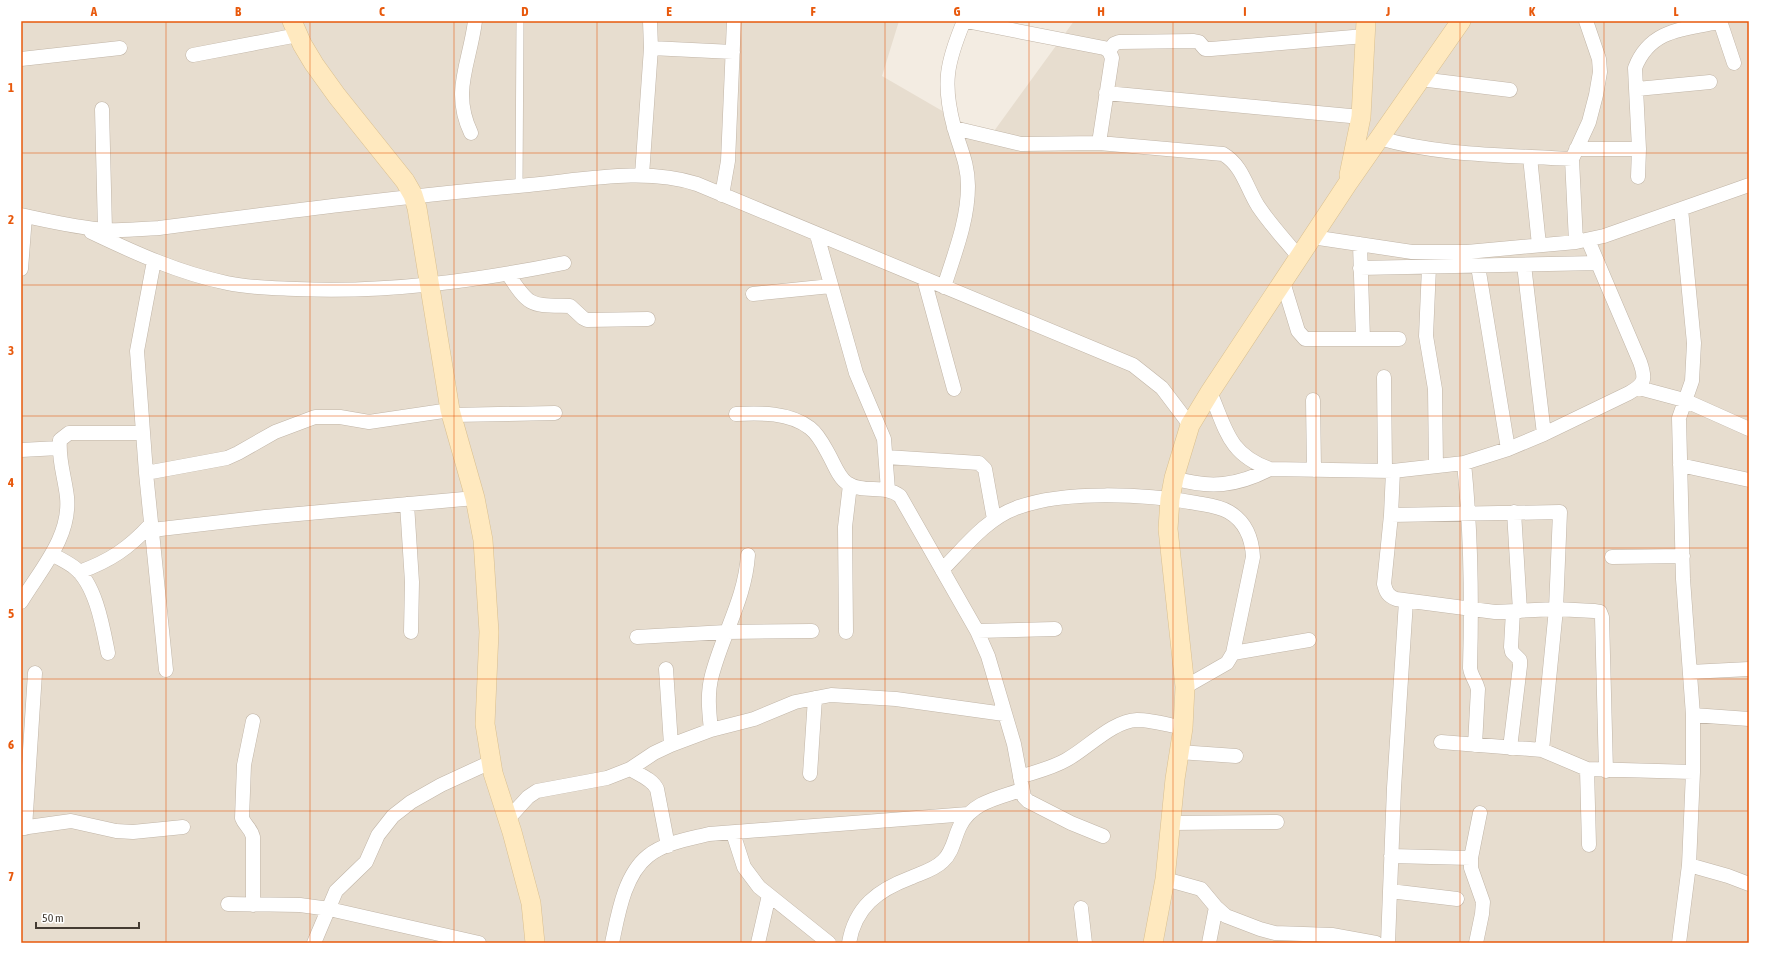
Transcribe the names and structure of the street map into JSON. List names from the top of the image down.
{
  "scale_bar": "50 m",
  "grid": {
    "columns": [
      "A",
      "B",
      "C",
      "D",
      "E",
      "F",
      "G",
      "H",
      "I",
      "J",
      "K",
      "L"
    ],
    "rows": [
      "1",
      "2",
      "3",
      "4",
      "5",
      "6",
      "7"
    ]
  }
}
